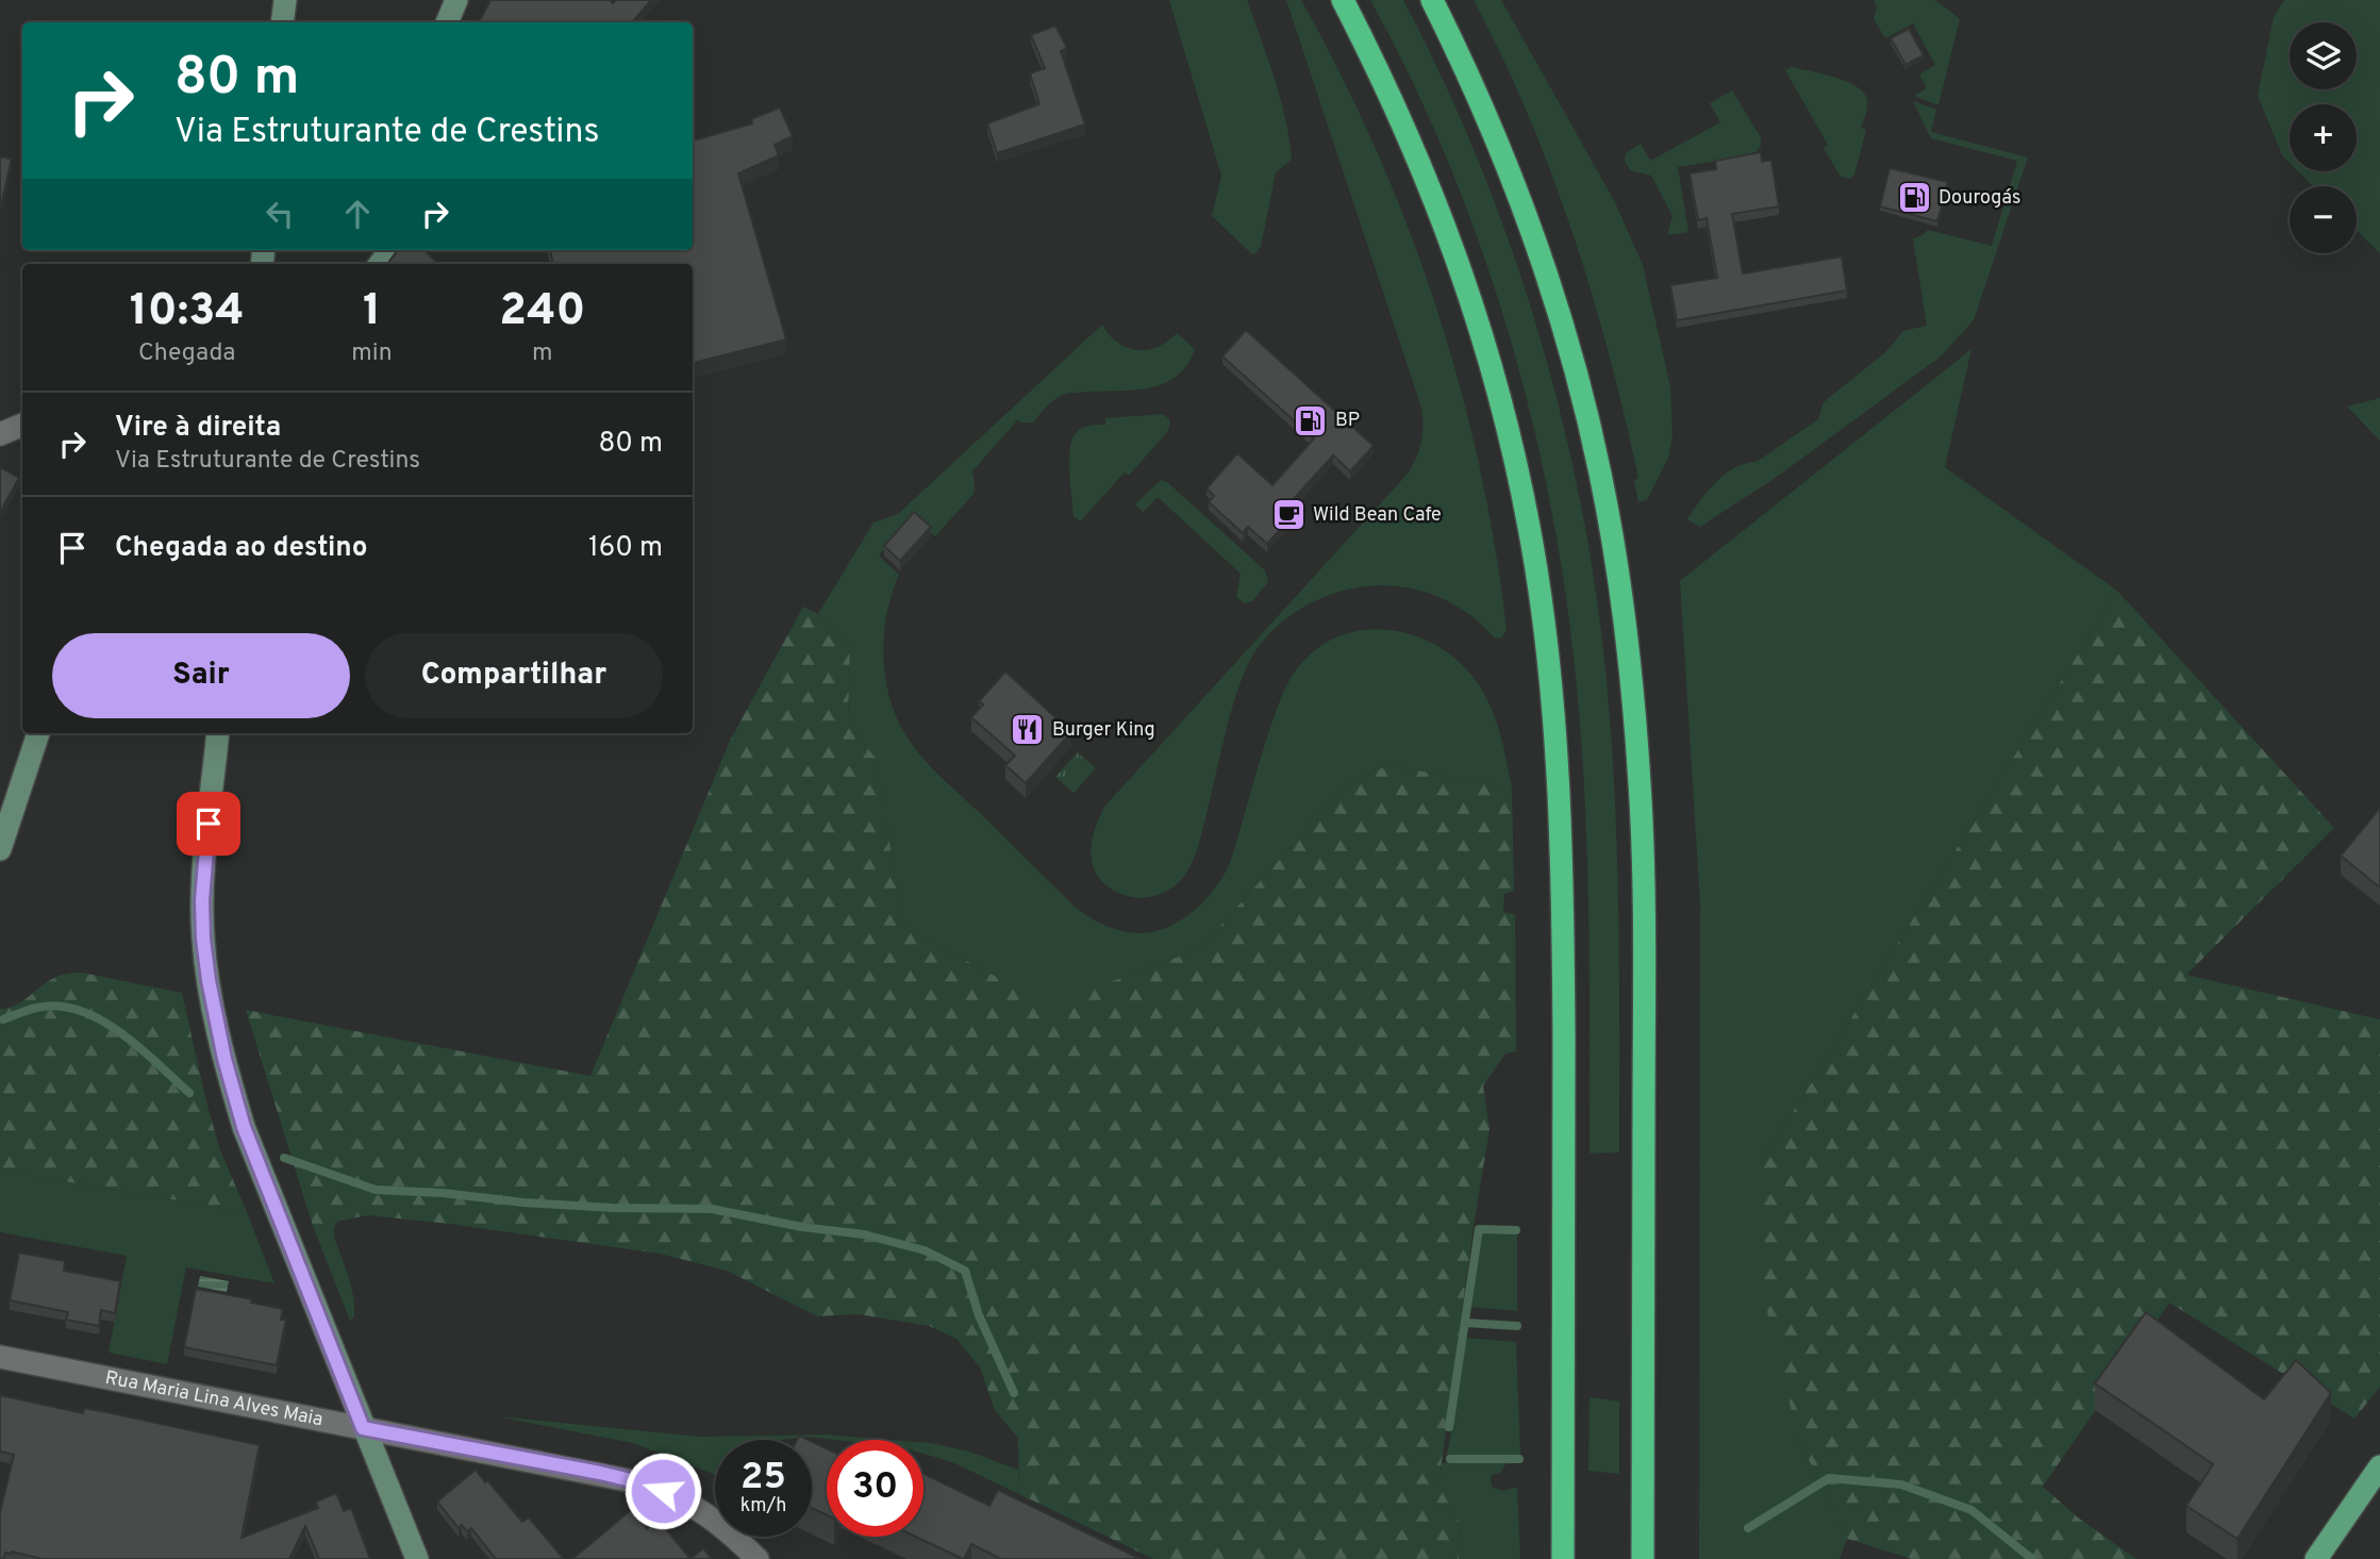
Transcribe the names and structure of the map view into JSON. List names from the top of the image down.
{
  "streets": {
    "street": ["Rua Maria Lina Alves Maia"]
  },
  "places": {
    "fuel station": ["Dourogás", "BP"],
    "cafe": ["Wild Bean Cafe"],
    "restaurant": ["Burger King"]
  },
  "page": {
    "map_buttons": ["+", "−"],
    "turn": ["80 m", "Via Estruturante de Crestins"],
    "eta": [
      "10:34",
      "Chegada",
      "1",
      "min",
      "240",
      "m"
    ],
    "list": [
      {
        "name": "Vire à direita",
        "note": "Via Estruturante de Crestins",
        "value": "80 m"
      },
      {
        "name": "Chegada ao destino",
        "value": "160 m"
      }
    ],
    "buttons": ["Sair", "Compartilhar"],
    "speed": "25 km/h",
    "limit": "30"
  }
}
